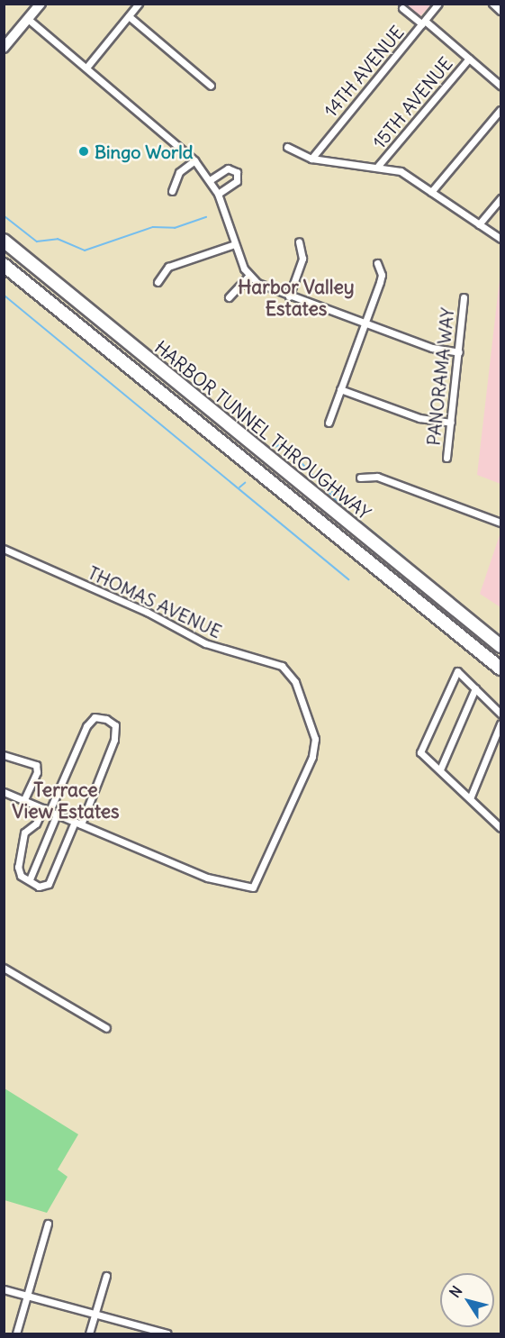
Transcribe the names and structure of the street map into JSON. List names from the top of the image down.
{
  "streets": {
    "highway": ["HARBOR TUNNEL THROUGHWAY"],
    "street": [
      "14TH AVENUE",
      "15TH AVENUE",
      "PANORAMA WAY",
      "THOMAS AVENUE"
    ]
  },
  "districts": ["Harbor Valley Estates", "Terrace View Estates"],
  "places": ["Bingo World"],
  "north": "top left"
}
